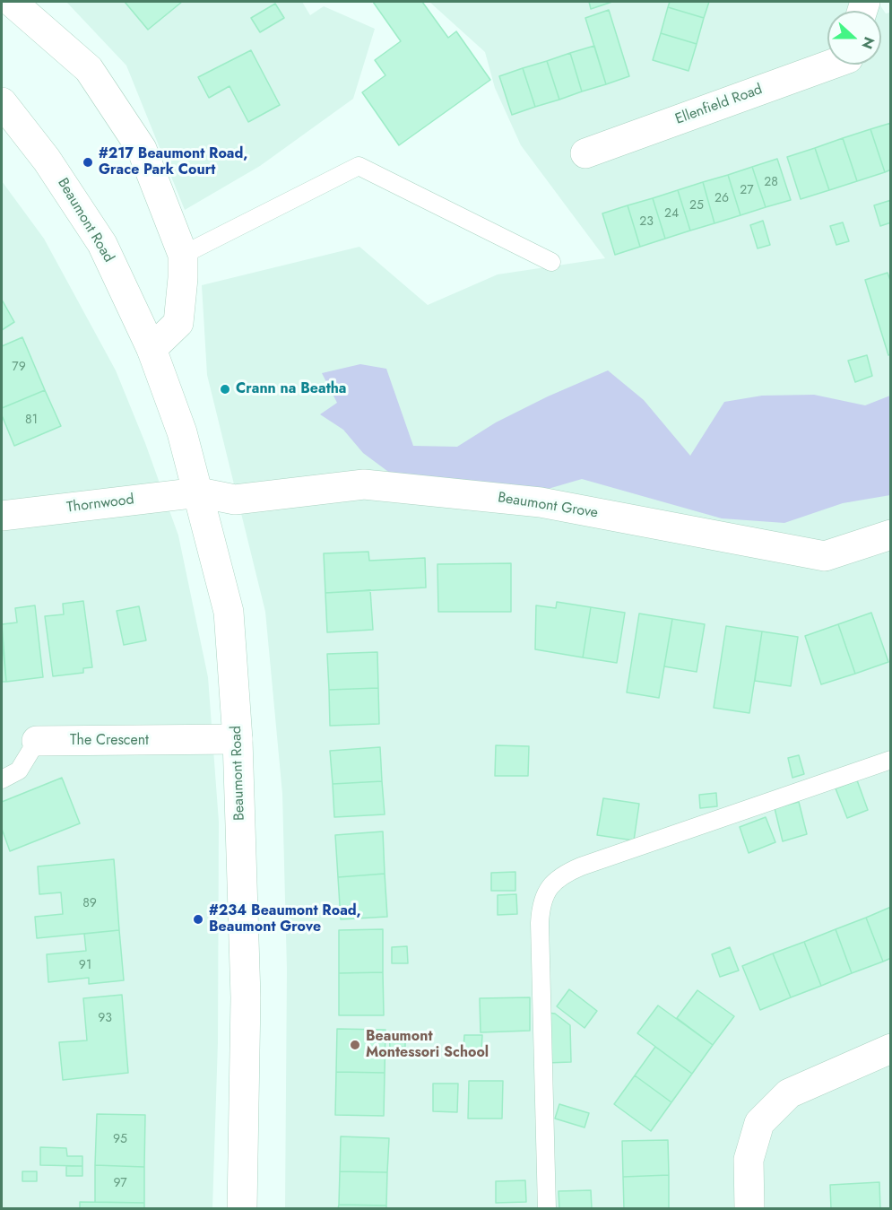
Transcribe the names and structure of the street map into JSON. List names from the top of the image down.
{
  "streets": {
    "street": [
      "Ellenfield Road",
      "Beaumont Road",
      "Thornwood",
      "Beaumont Grove",
      "The Crescent"
    ]
  },
  "crossings": [
    ["Beaumont Road", "Thornwood"],
    ["Beaumont Road", "Beaumont Grove"],
    ["Beaumont Road", "The Crescent"],
    ["Thornwood", "Beaumont Grove"]
  ],
  "places": [
    "#217 Beaumont Road, Grace Park Court",
    "Crann na Beatha",
    "#234 Beaumont Road, Beaumont Grove",
    "Beaumont Montessori School"
  ],
  "house_numbers": [
    "28",
    "27",
    "26",
    "25",
    "24",
    "23",
    "79",
    "81",
    "89",
    "91",
    "93",
    "95",
    "97"
  ],
  "north": "right"
}
